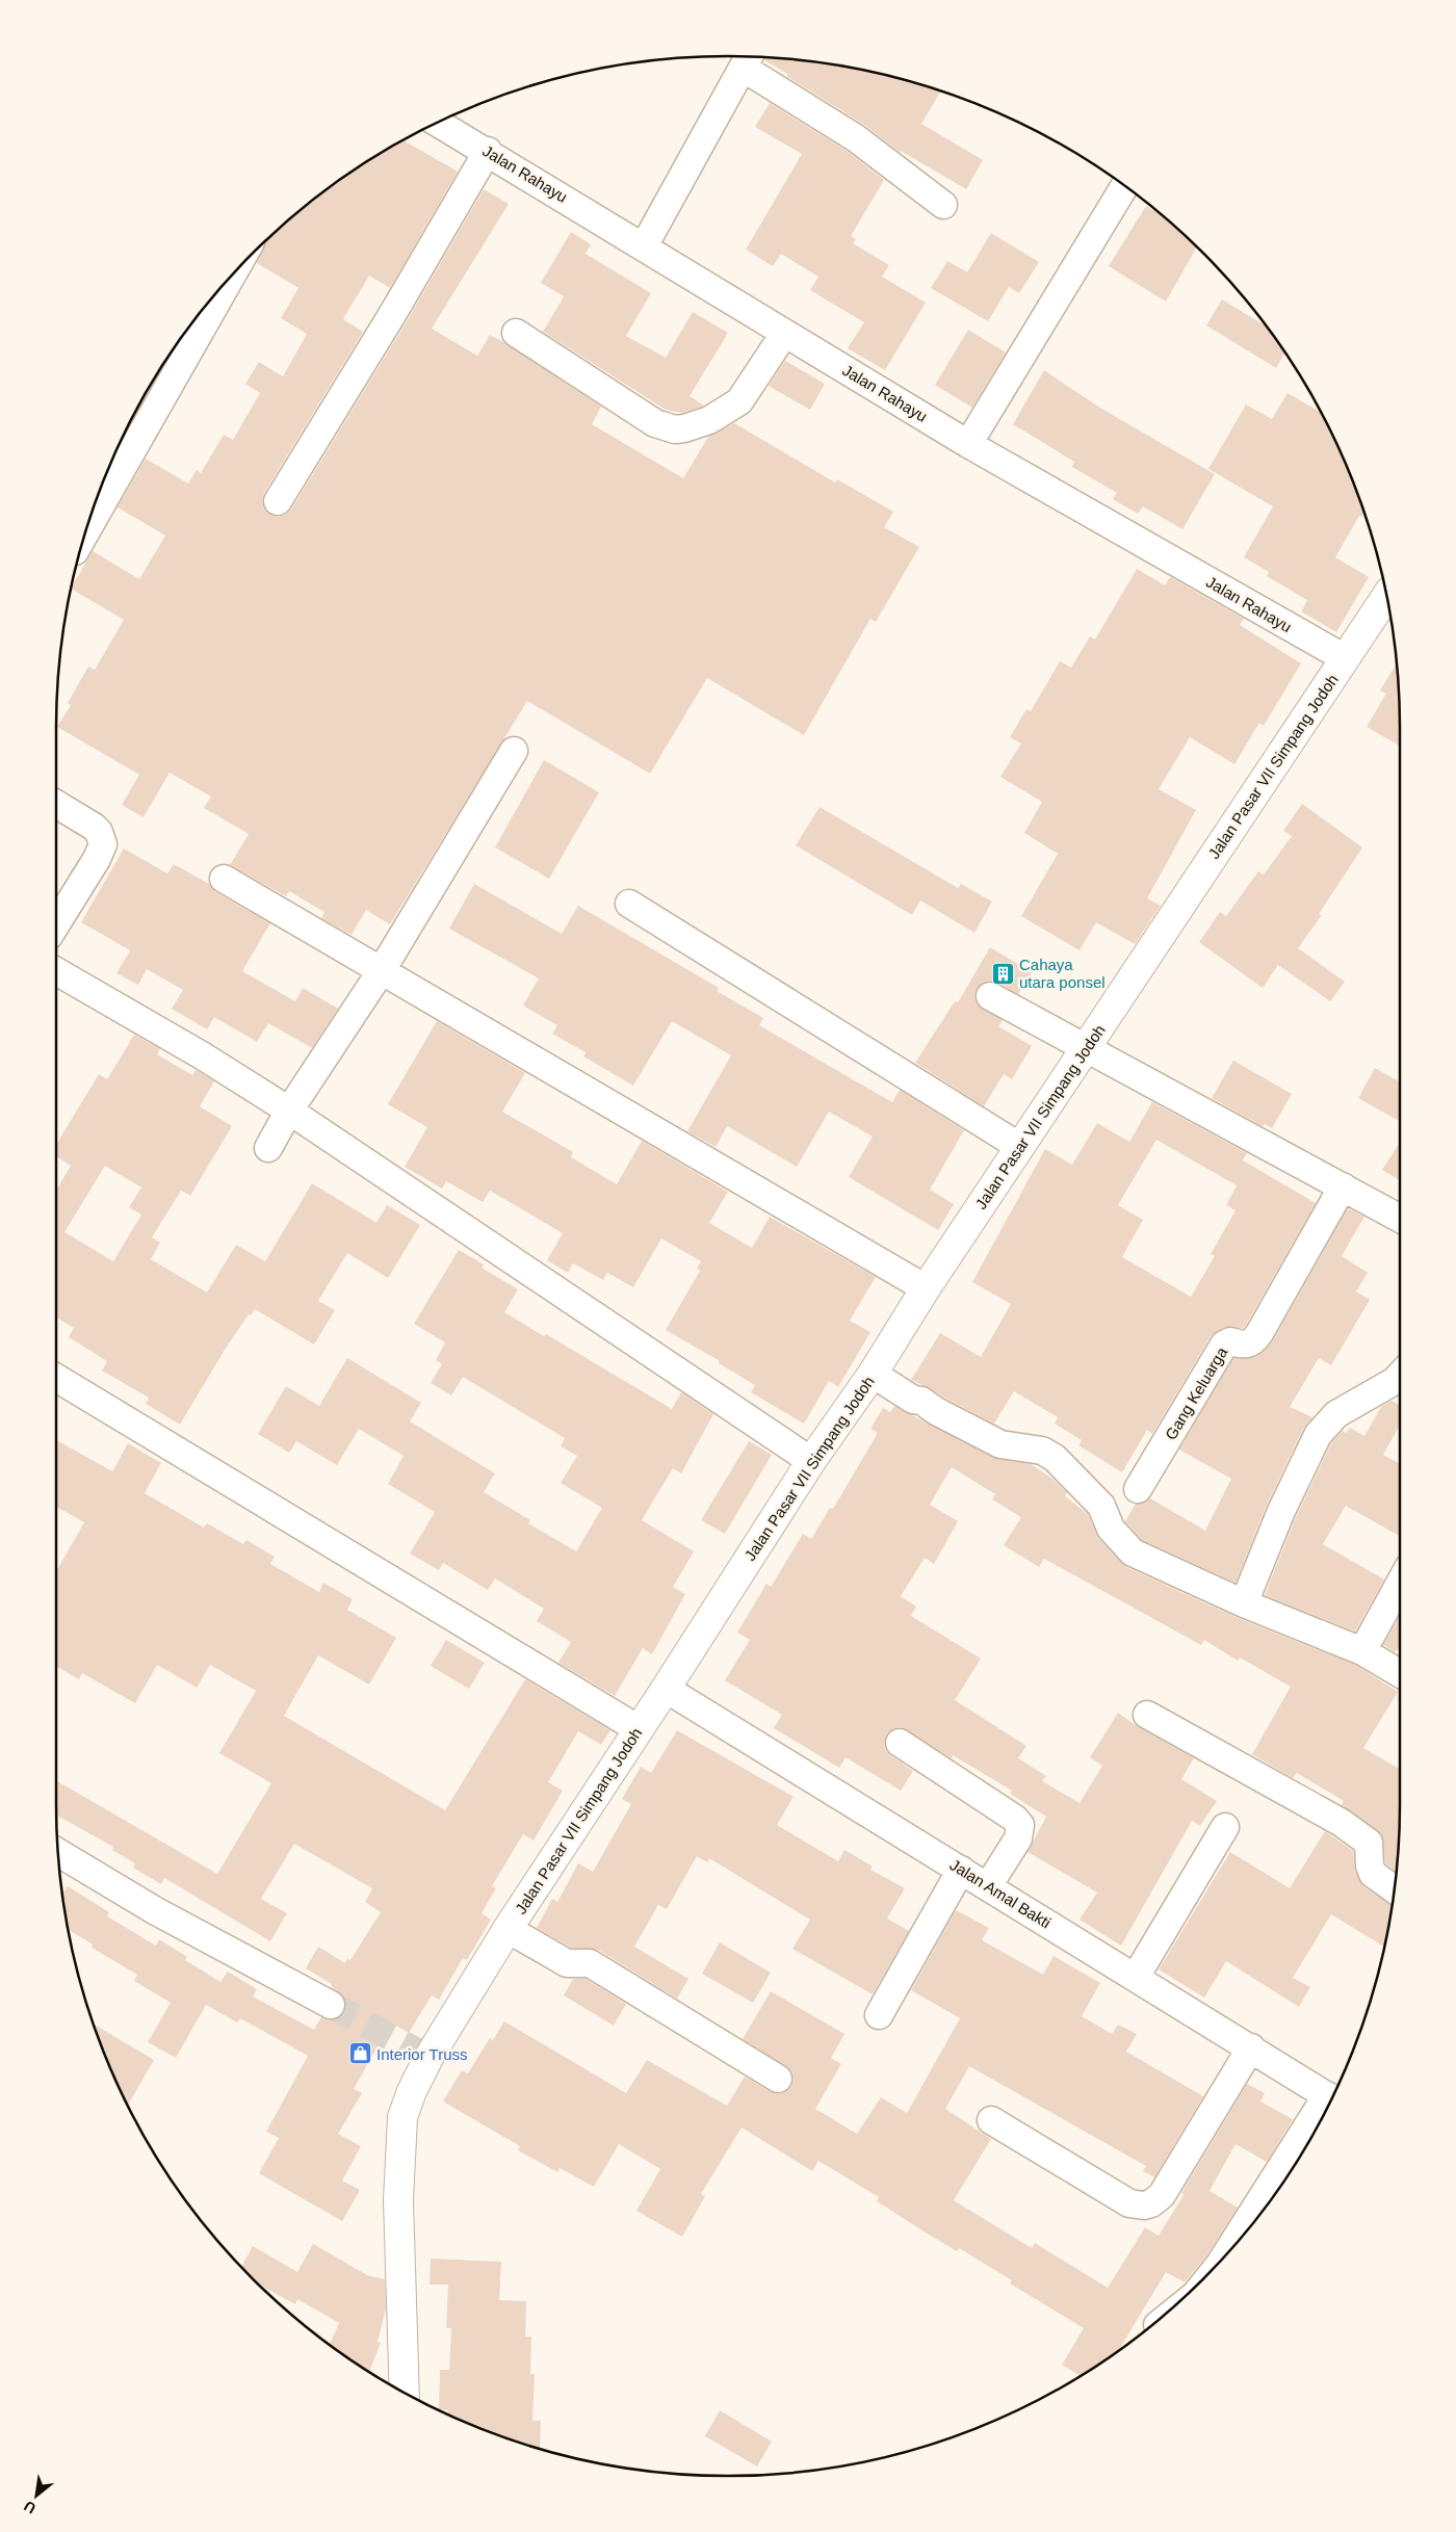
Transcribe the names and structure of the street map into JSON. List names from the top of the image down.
{
  "streets": {
    "main road": ["Jalan Pasar VII Simpang Jodoh"],
    "street": ["Jalan Rahayu", "Gang Keluarga", "Jalan Amal Bakti"]
  },
  "crossings": [
    ["Jalan Rahayu", "Jalan Pasar VII Simpang Jodoh"],
    ["Jalan Pasar VII Simpang Jodoh", "Jalan Amal Bakti"]
  ],
  "places": {
    "building": ["Cahaya utara ponsel"],
    "shop": ["Interior Truss"]
  },
  "north": "bottom left"
}
